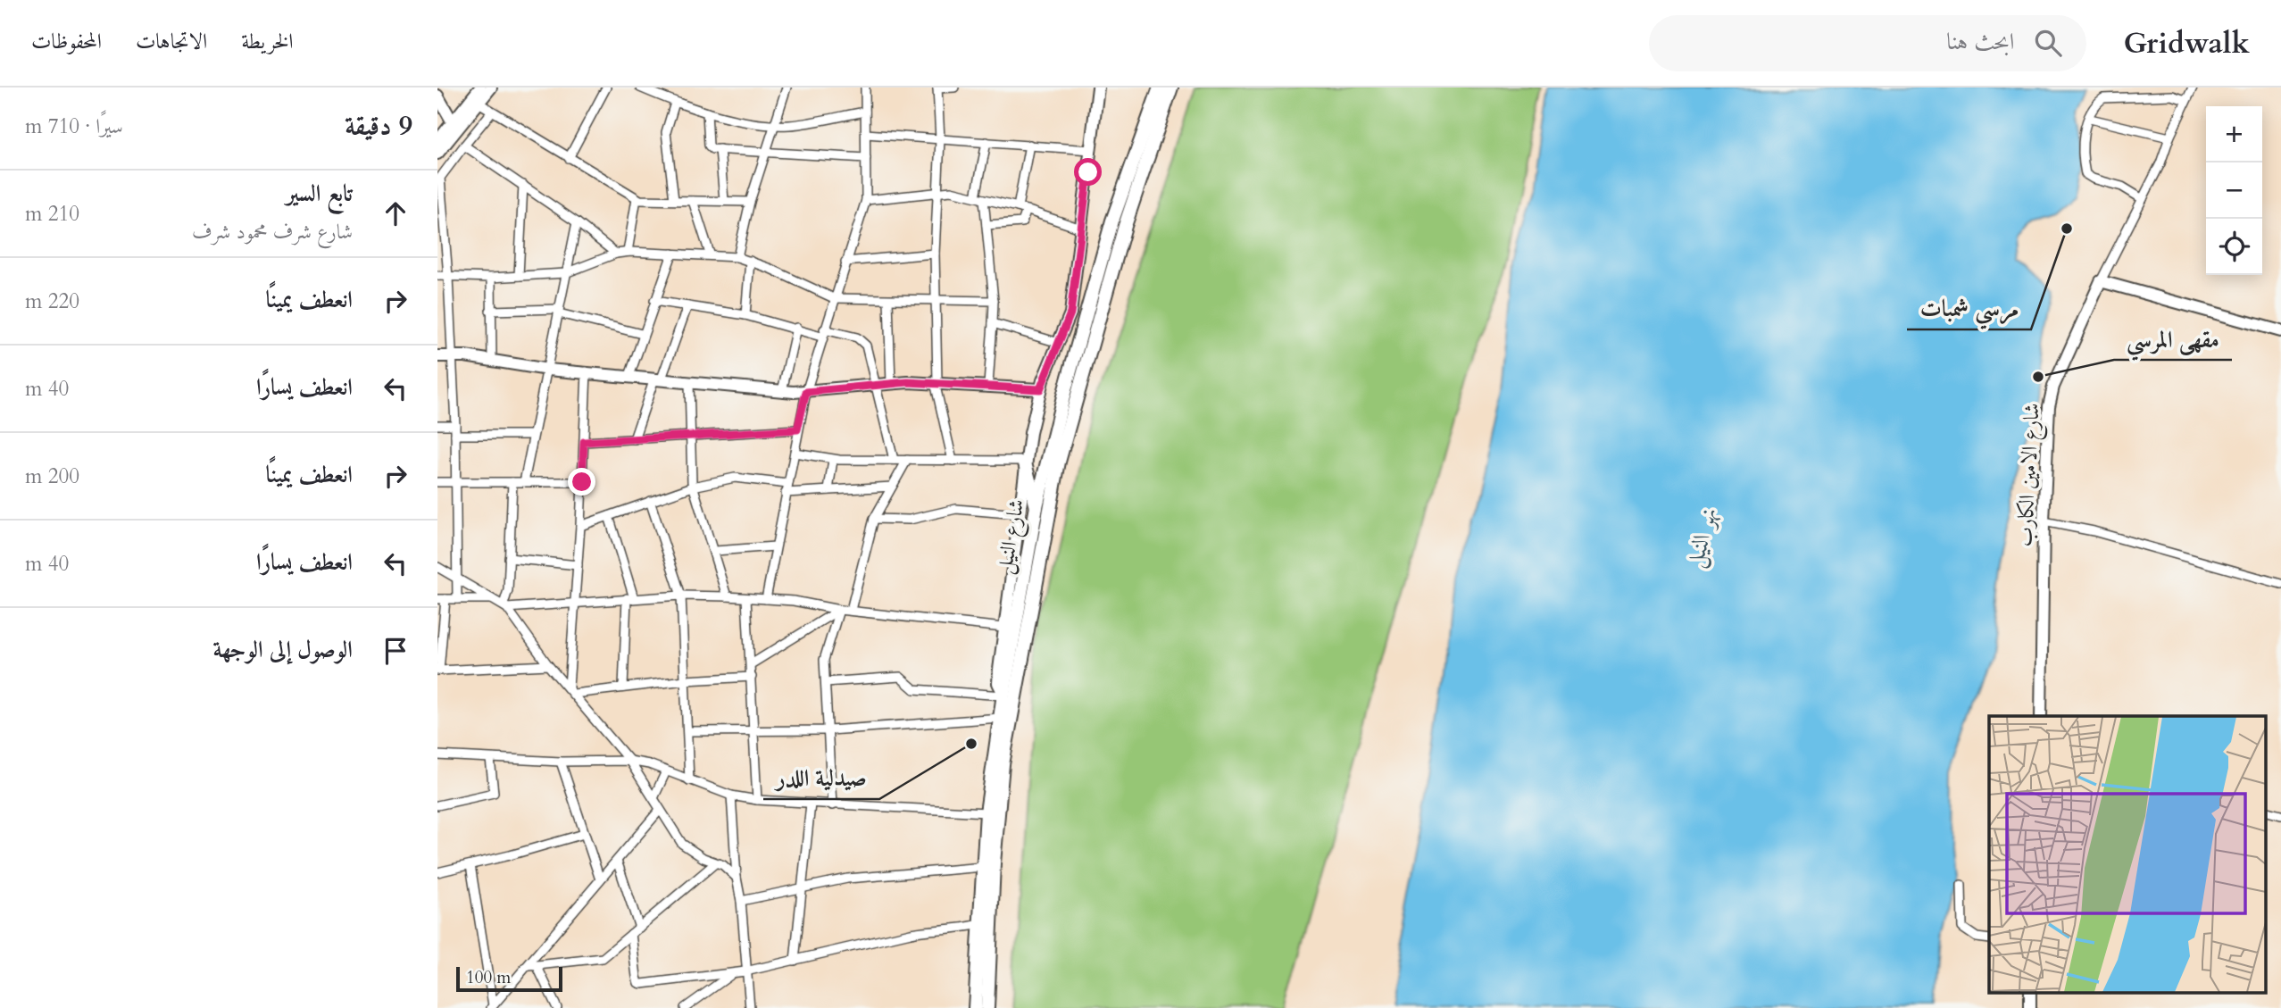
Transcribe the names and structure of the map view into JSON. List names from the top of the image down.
{
  "streets": {
    "main road": ["شارع النيل"],
    "street": ["شارع الامين الكارب"]
  },
  "water": ["نهر النيل"],
  "places": ["مرسي شمبات", "مقهى المرسي", "صيدلية اللدر"],
  "scale_bar": "100 m",
  "page": {
    "header": "Gridwalk",
    "search": "ابحث هنا",
    "nav": ["الخريطة", "الاتجاهات", "المحفوظات"],
    "heading": ["9 دقيقة", "سيرًا · 710 m"],
    "map_buttons": ["+", "−"],
    "list": [
      ["تابع السير", "شارع شرف محمود شرف", "210 m"],
      ["انعطف يمينًا", "220 m"],
      ["انعطف يسارًا", "40 m"],
      ["انعطف يمينًا", "200 m"],
      ["انعطف يسارًا", "40 m"],
      "الوصول إلى الوجهة"
    ],
    "scale": "100 m"
  }
}
